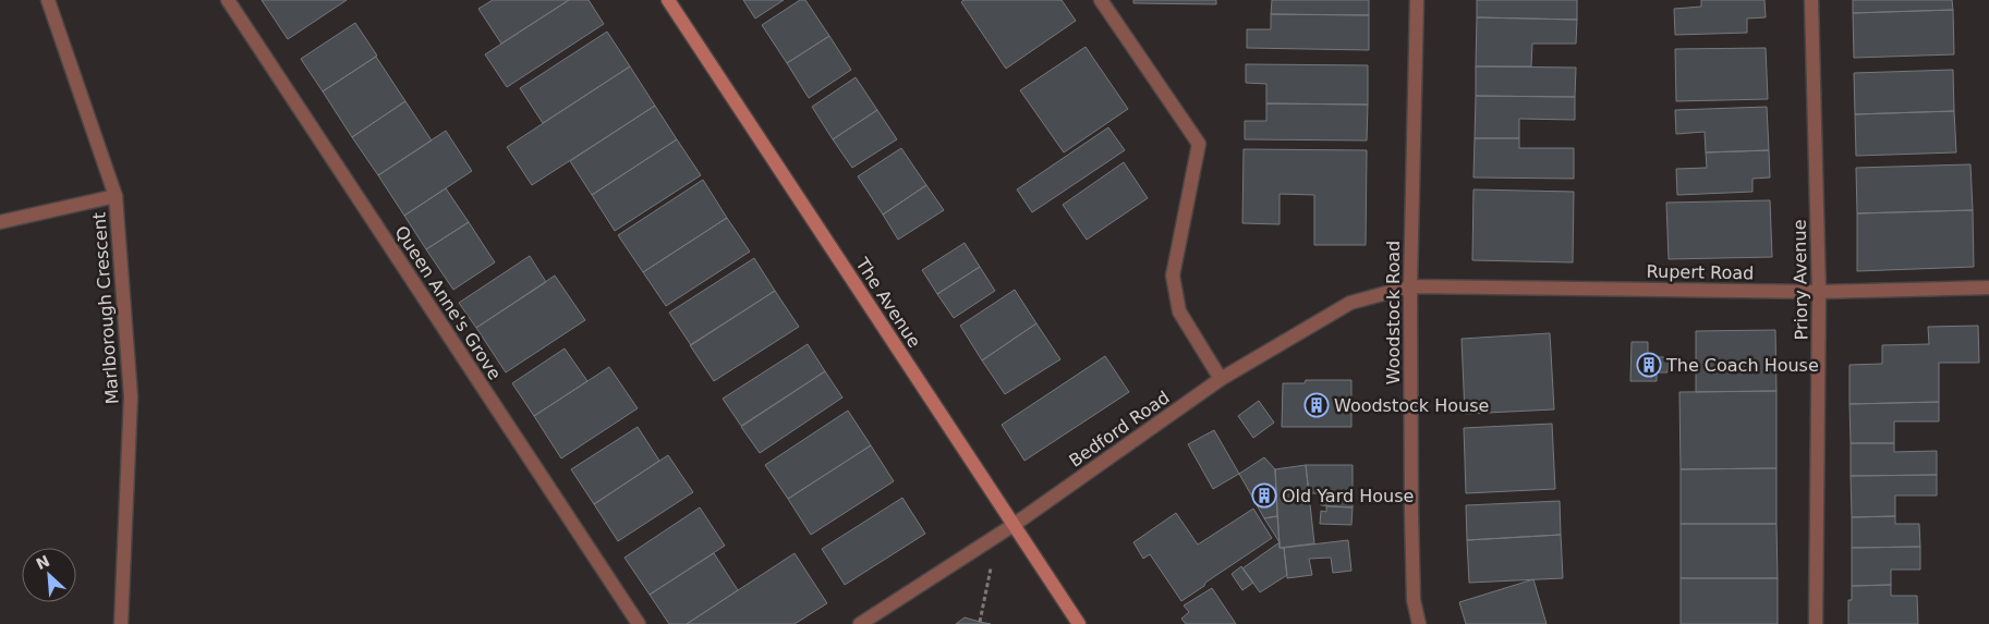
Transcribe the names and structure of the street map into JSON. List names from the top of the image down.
{
  "streets": {
    "main road": ["The Avenue"],
    "street": [
      "Rupert Road",
      "Priory Avenue",
      "Queen Anne's Grove",
      "Marlborough Crescent",
      "Woodstock Road",
      "Bedford Road"
    ]
  },
  "crossings": [
    ["Rupert Road", "Priory Avenue"],
    ["Rupert Road", "Woodstock Road"],
    ["Rupert Road", "Bedford Road"],
    ["The Avenue", "Bedford Road"],
    ["Woodstock Road", "Bedford Road"]
  ],
  "places": {
    "building": ["The Coach House", "Woodstock House", "Old Yard House"]
  },
  "north": "top left"
}
